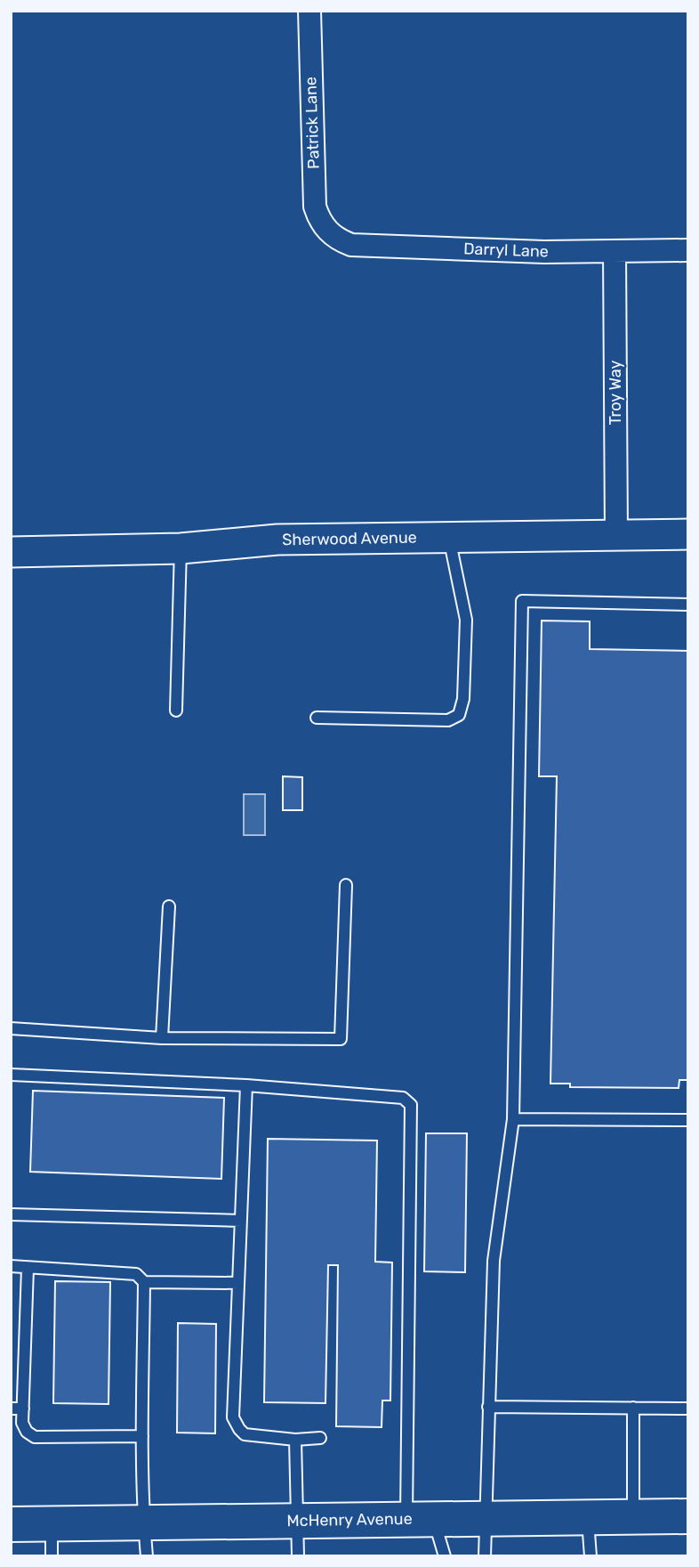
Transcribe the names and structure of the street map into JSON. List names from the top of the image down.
{
  "streets": {
    "main road": ["McHenry Avenue"],
    "street": [
      "Patrick Lane",
      "Darryl Lane",
      "Troy Way",
      "Sherwood Avenue"
    ]
  },
  "crossings": [
    ["Patrick Lane", "Darryl Lane"],
    ["Darryl Lane", "Troy Way"],
    ["Troy Way", "Sherwood Avenue"]
  ]
}
